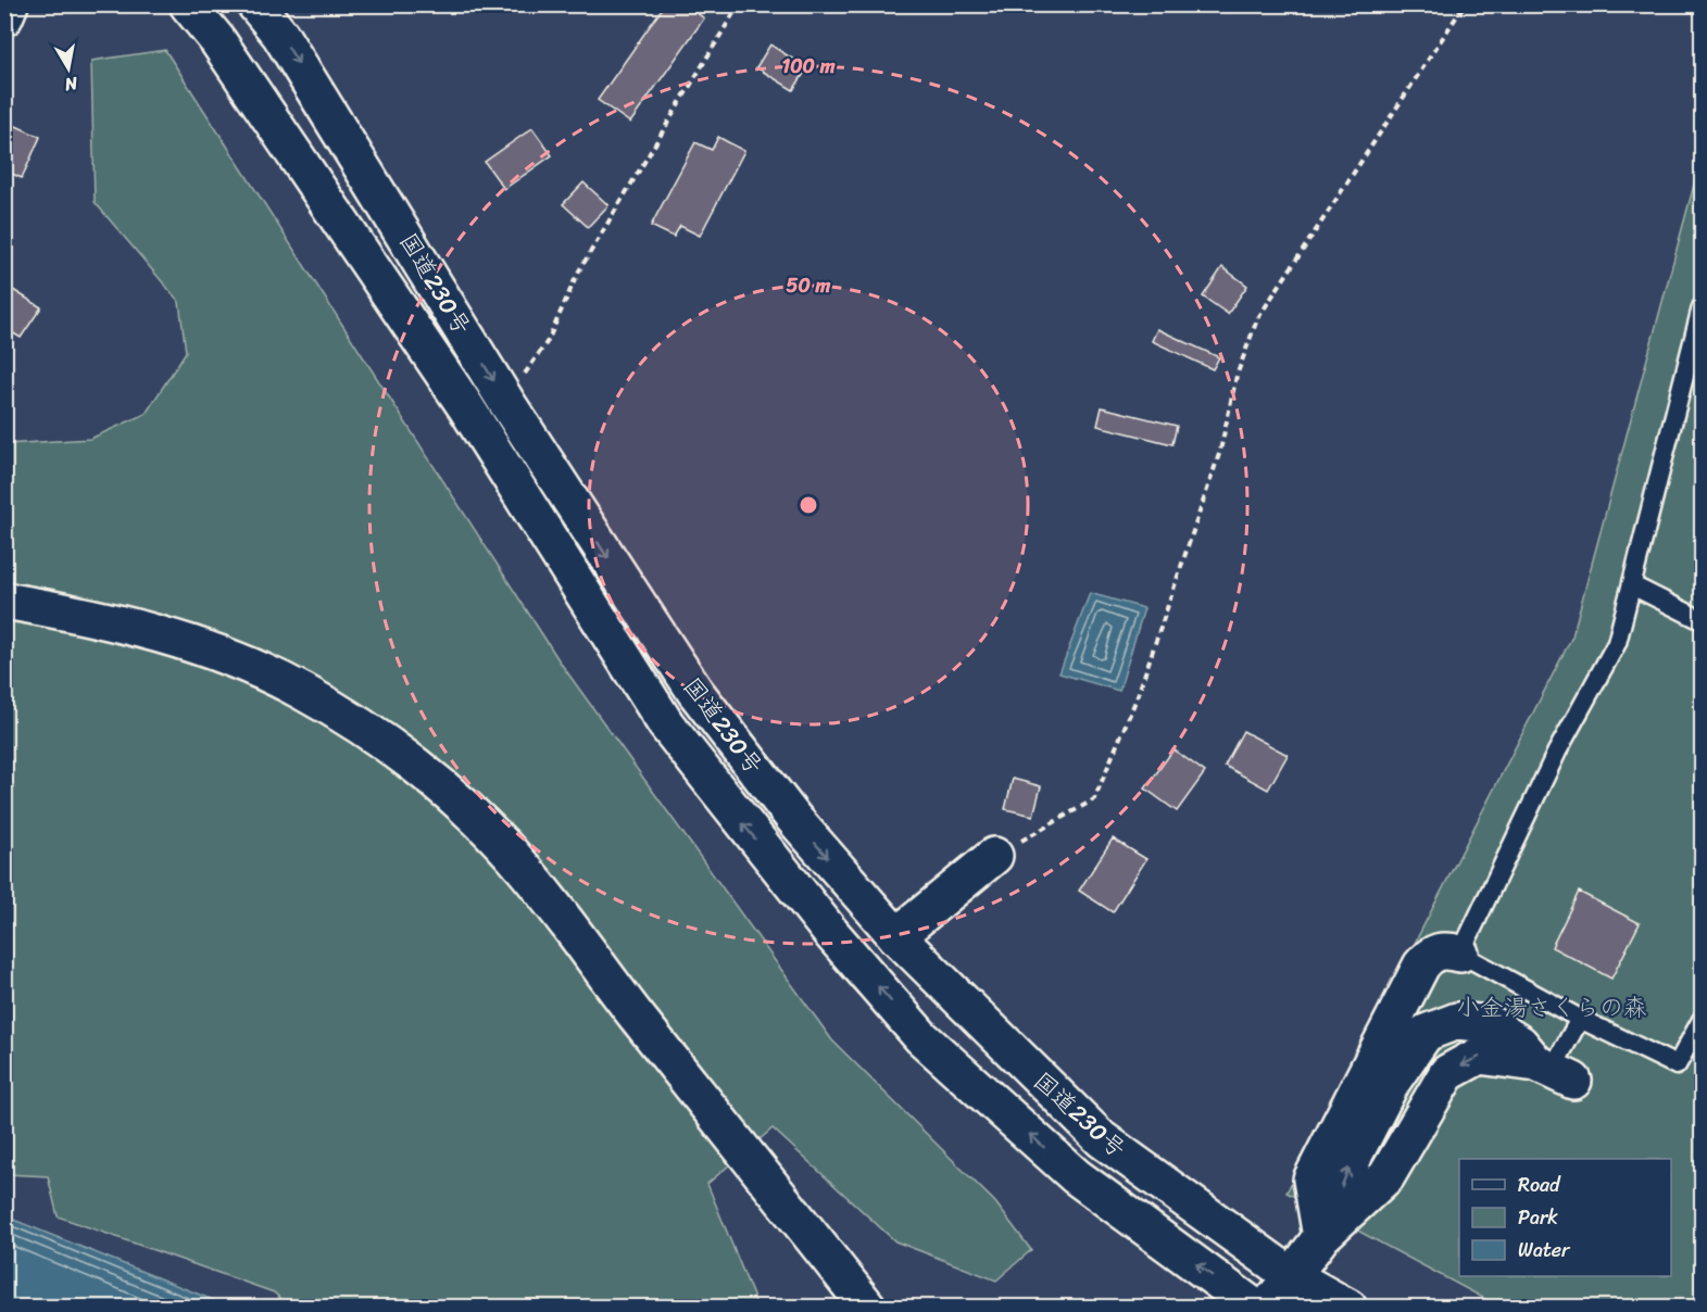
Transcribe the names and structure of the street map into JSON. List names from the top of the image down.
{
  "streets": {
    "main road": ["国道230号"]
  },
  "parks": ["小金湯さくらの森"],
  "legend": ["Road", "Park", "Water"],
  "north": "bottom",
  "rings": ["100 m", "50 m"]
}
